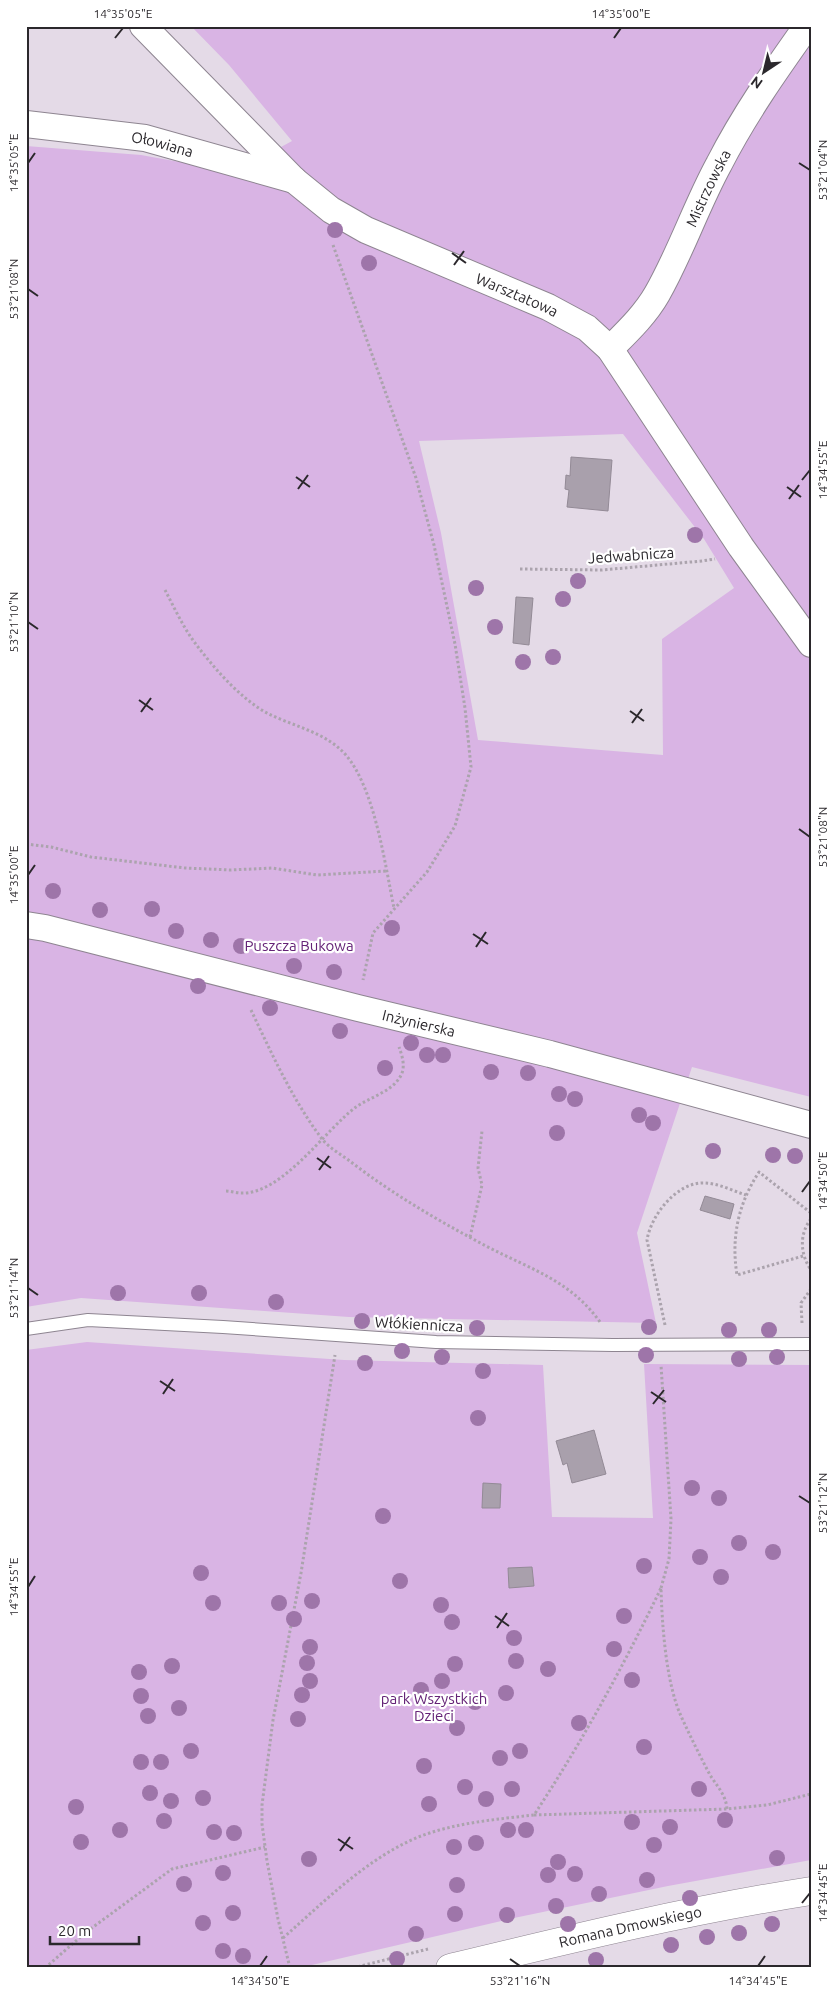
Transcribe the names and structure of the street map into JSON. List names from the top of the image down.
{
  "streets": {
    "main road": ["Romana Dmowskiego"],
    "street": [
      "Ołowiana",
      "Mistrzowska",
      "Warsztatowa",
      "Inżynierska"
    ],
    "lane": ["Włókiennicza"],
    "path": ["Jedwabnicza"]
  },
  "crossings": [
    ["Ołowiana", "Warsztatowa"],
    ["Mistrzowska", "Warsztatowa"],
    ["Warsztatowa", "Jedwabnicza"]
  ],
  "parks": ["Puszcza Bukowa", "park Wszystkich Dzieci"],
  "scale_bar": "20 m",
  "north": "bottom left",
  "coordinates": [
    "14°35'05\"E",
    "14°35'00\"E",
    "53°21'04\"N",
    "53°21'08\"N",
    "14°34'55\"E",
    "53°21'10\"N",
    "14°34'50\"E",
    "53°21'14\"N",
    "53°21'12\"N",
    "14°34'45\"E",
    "53°21'16\"N"
  ]
}
